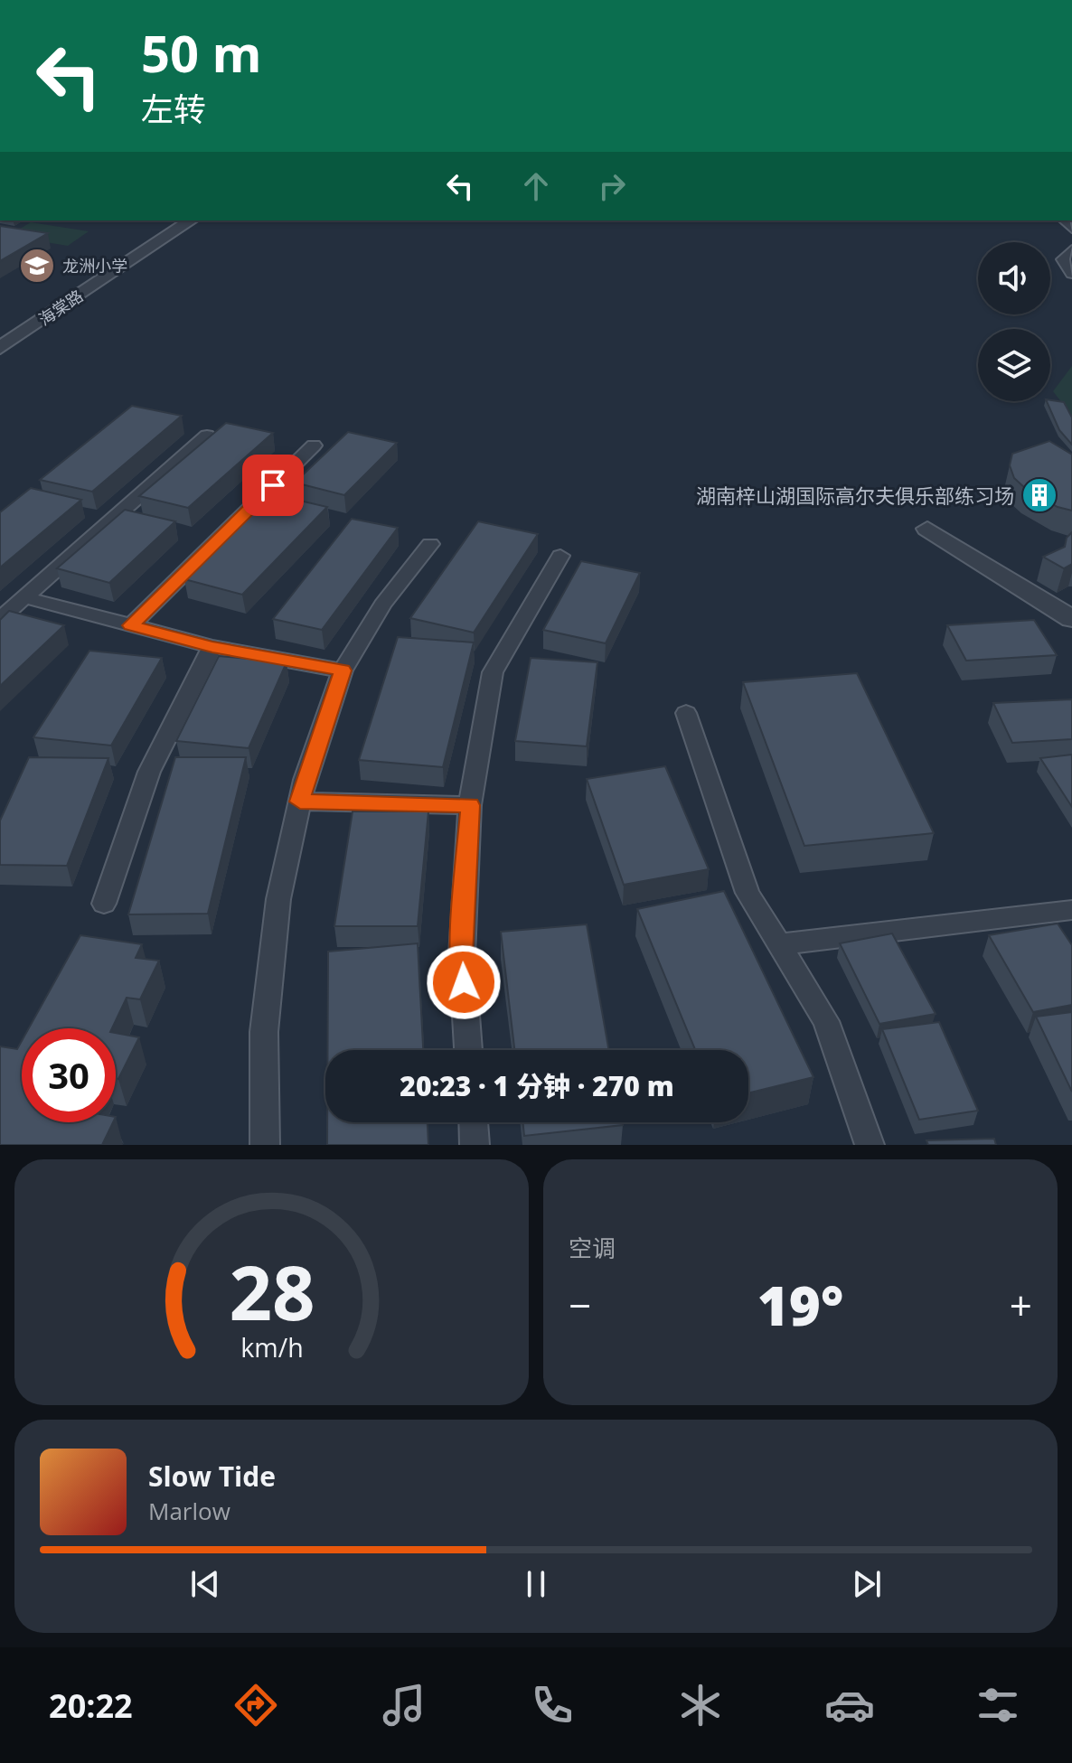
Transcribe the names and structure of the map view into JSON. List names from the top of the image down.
{
  "streets": {
    "street": ["海棠路"]
  },
  "places": {
    "school or university": ["龙洲小学"],
    "building": ["湖南梓山湖国际高尔夫俱乐部练习场"]
  },
  "page": {
    "turn": ["50 m", "左转"],
    "limit": "30",
    "trip": "20:23 · 1 分钟 · 270 m",
    "tile": "空调",
    "heat": ["−", "19°", "+"],
    "song": ["Slow Tide", "Marlow"],
    "tabs": "20:22",
    "gauge": ["28", "km/h"]
  }
}
